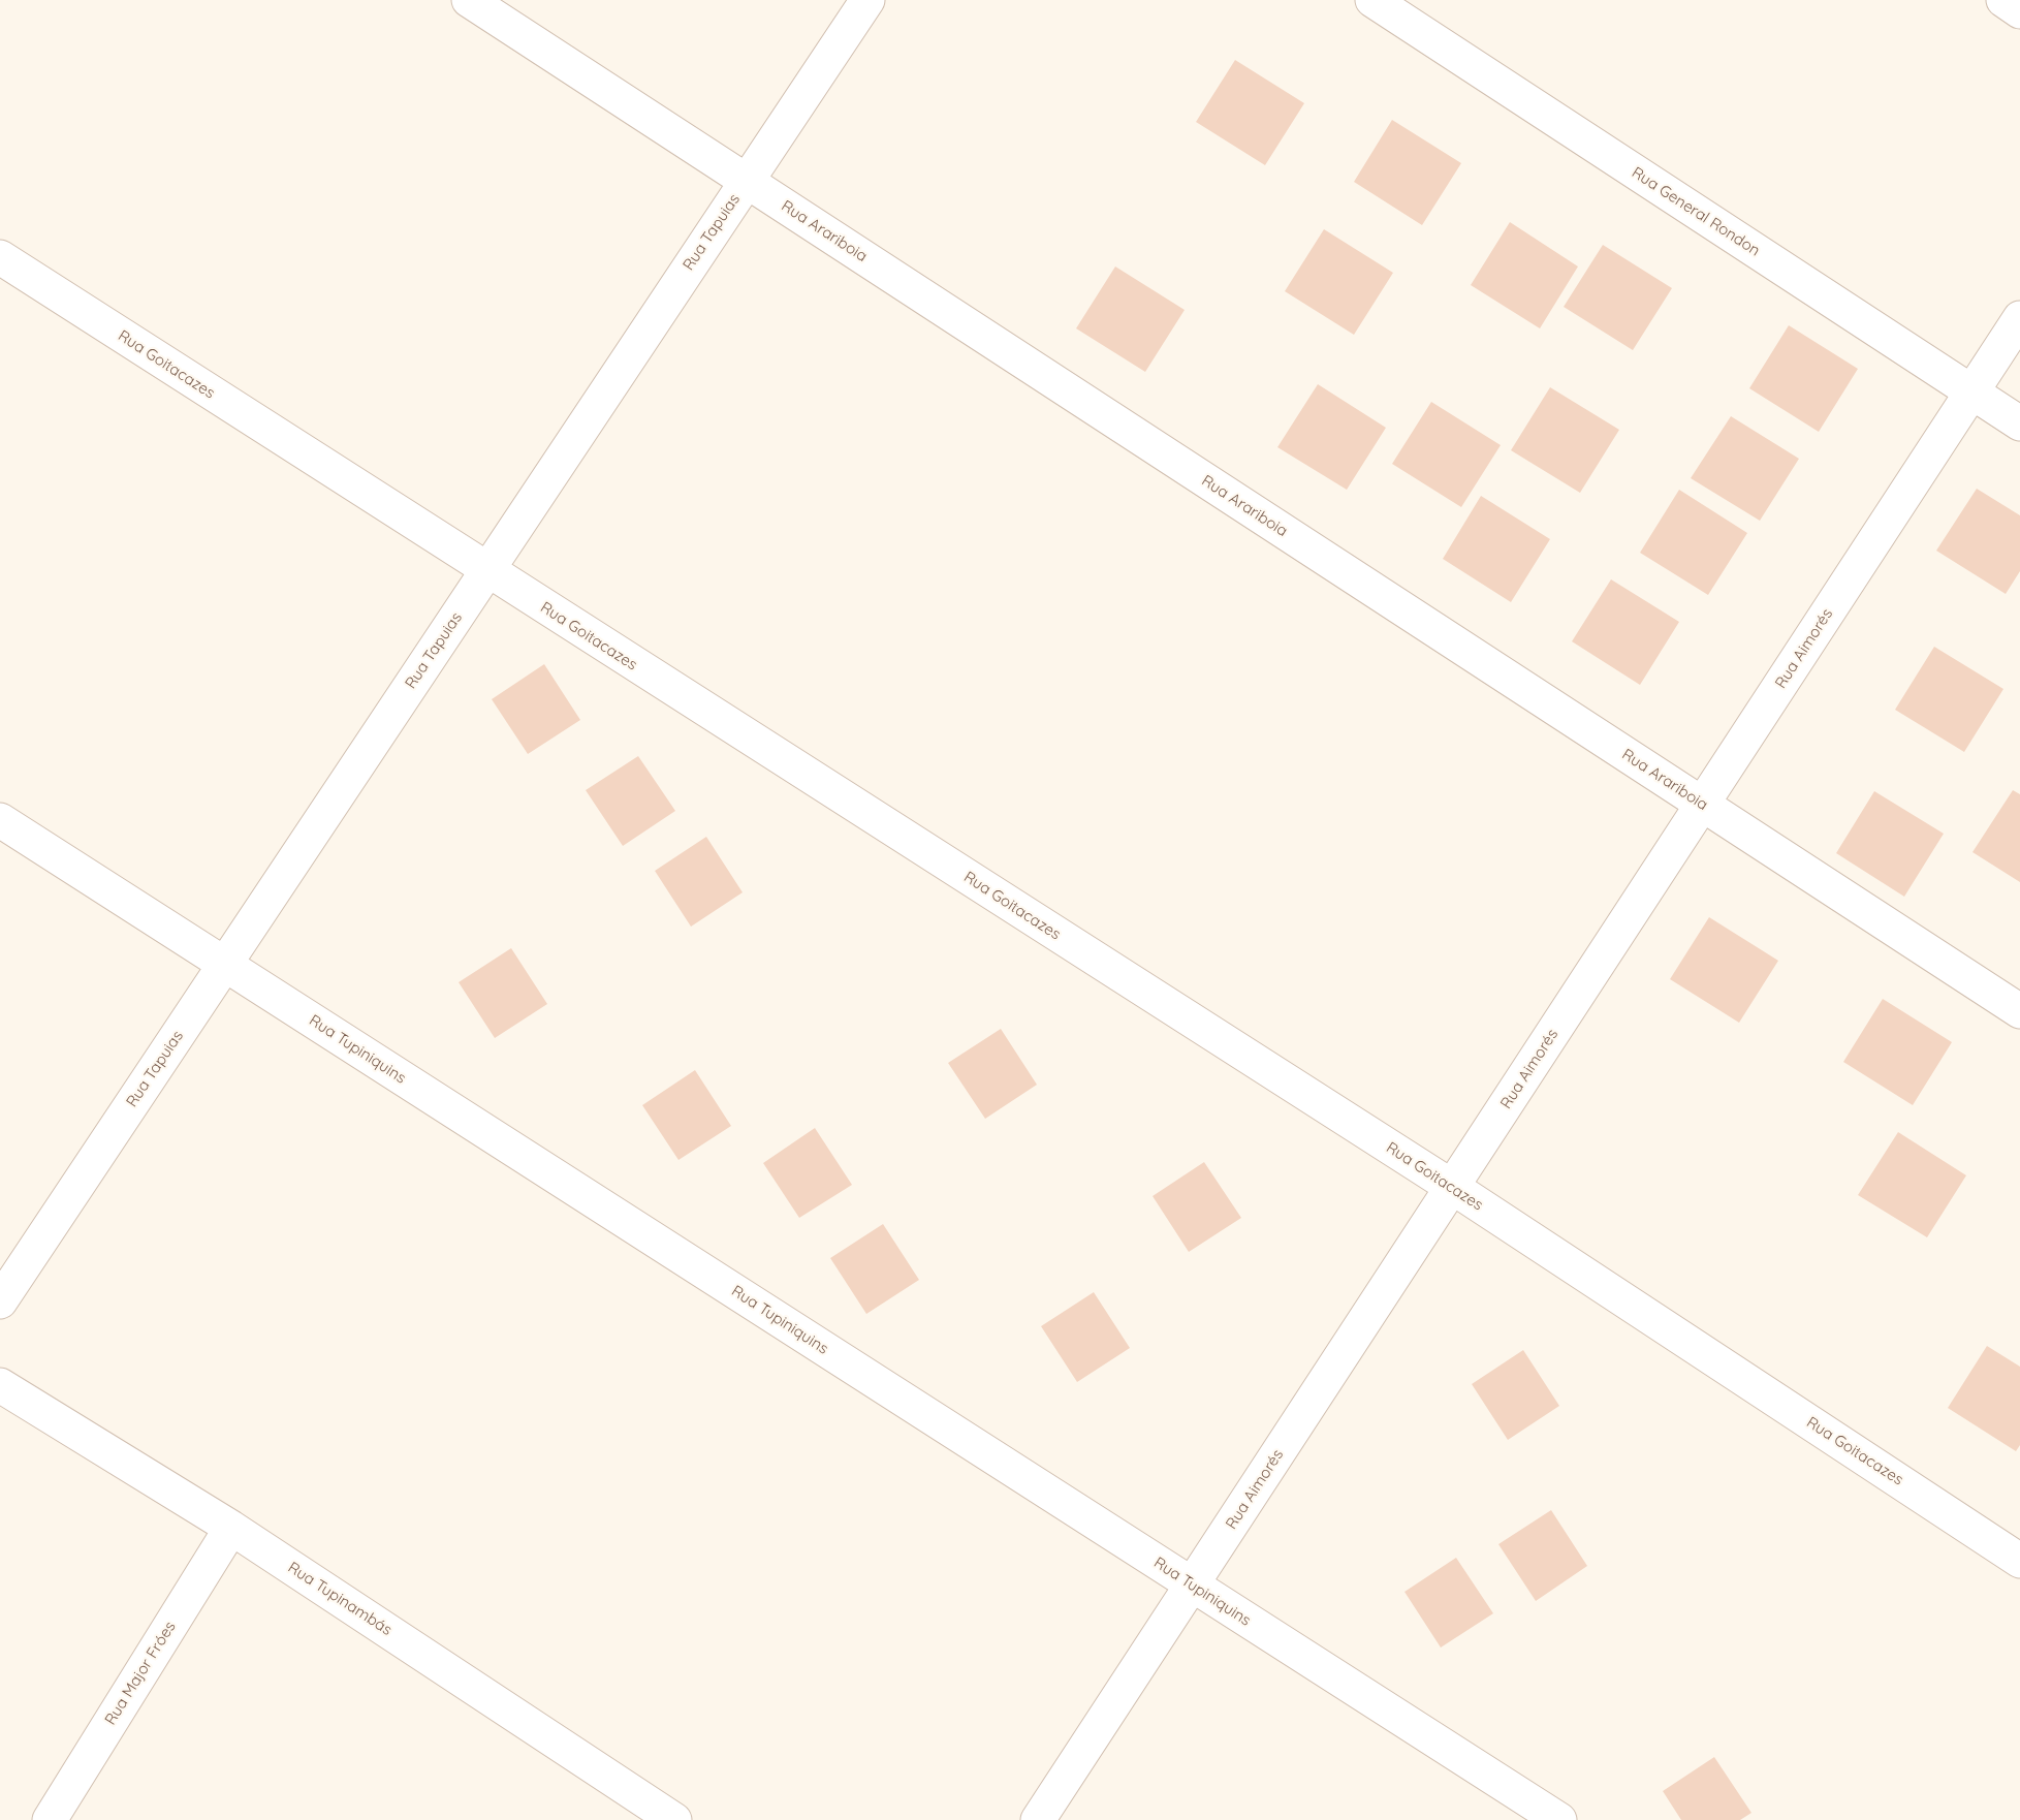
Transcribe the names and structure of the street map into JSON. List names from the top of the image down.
{
  "streets": {
    "street": [
      "Rua General Rondon",
      "Rua Arariboia",
      "Rua Tapuias",
      "Rua Goitacazes",
      "Rua Aimorés",
      "Rua Tupiniquins",
      "Rua Tupinambás",
      "Rua Major Fróes"
    ]
  },
  "crossings": [
    ["Rua General Rondon", "Rua Aimorés"],
    ["Rua Arariboia", "Rua Tapuias"],
    ["Rua Arariboia", "Rua Aimorés"],
    ["Rua Tapuias", "Rua Goitacazes"],
    ["Rua Tapuias", "Rua Tupiniquins"],
    ["Rua Goitacazes", "Rua Aimorés"],
    ["Rua Aimorés", "Rua Tupiniquins"],
    ["Rua Tupinambás", "Rua Major Fróes"]
  ]
}
